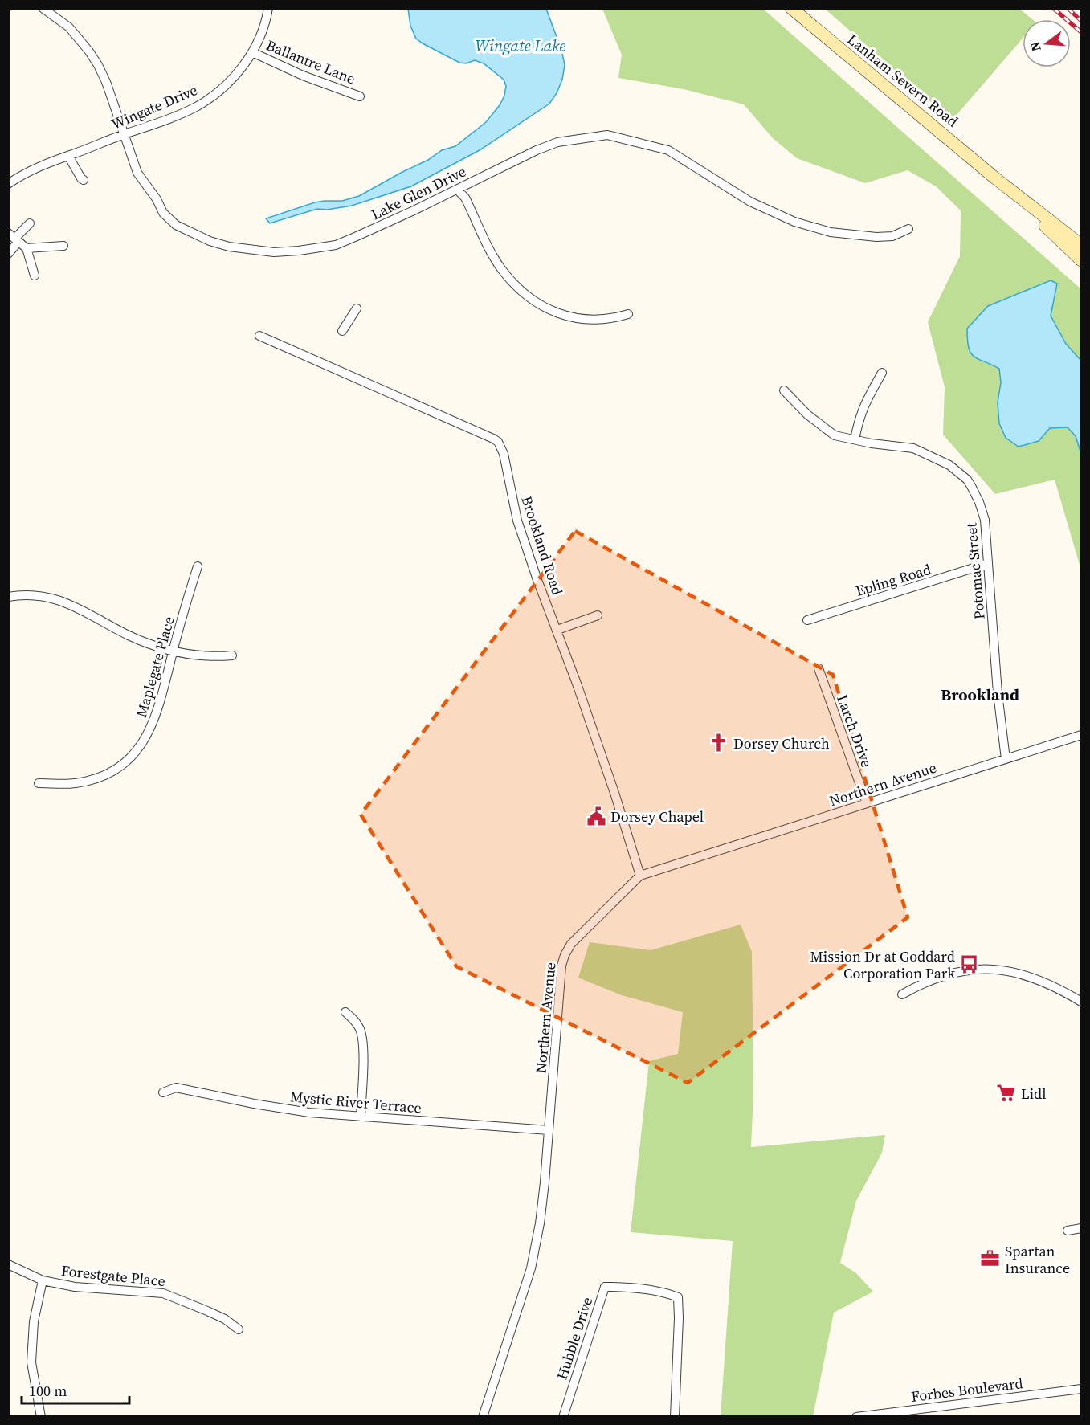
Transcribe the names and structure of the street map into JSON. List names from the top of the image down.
{
  "streets": {
    "main road": ["Lanham Severn Road"],
    "street": [
      "Ballantre Lane",
      "Wingate Drive",
      "Lake Glen Drive",
      "Brookland Road",
      "Potomac Street",
      "Epling Road",
      "Maplegate Place",
      "Larch Drive",
      "Northern Avenue",
      "Mystic River Terrace",
      "Forestgate Place",
      "Hubble Drive",
      "Forbes Boulevard"
    ]
  },
  "crossings": [
    ["Ballantre Lane", "Wingate Drive"],
    ["Wingate Drive", "Lake Glen Drive"],
    ["Brookland Road", "Northern Avenue"],
    ["Potomac Street", "Epling Road"],
    ["Potomac Street", "Northern Avenue"],
    ["Larch Drive", "Northern Avenue"],
    ["Northern Avenue", "Mystic River Terrace"]
  ],
  "districts": ["Brookland"],
  "water": ["Wingate Lake"],
  "places": {
    "church": ["Dorsey Church"],
    "public building": ["Dorsey Chapel"],
    "bus stop": ["Mission Dr at Goddard Corporation Park"],
    "supermarket": ["Lidl"],
    "office": ["Spartan Insurance"]
  },
  "scale_bar": "100 m",
  "north": "left"
}
